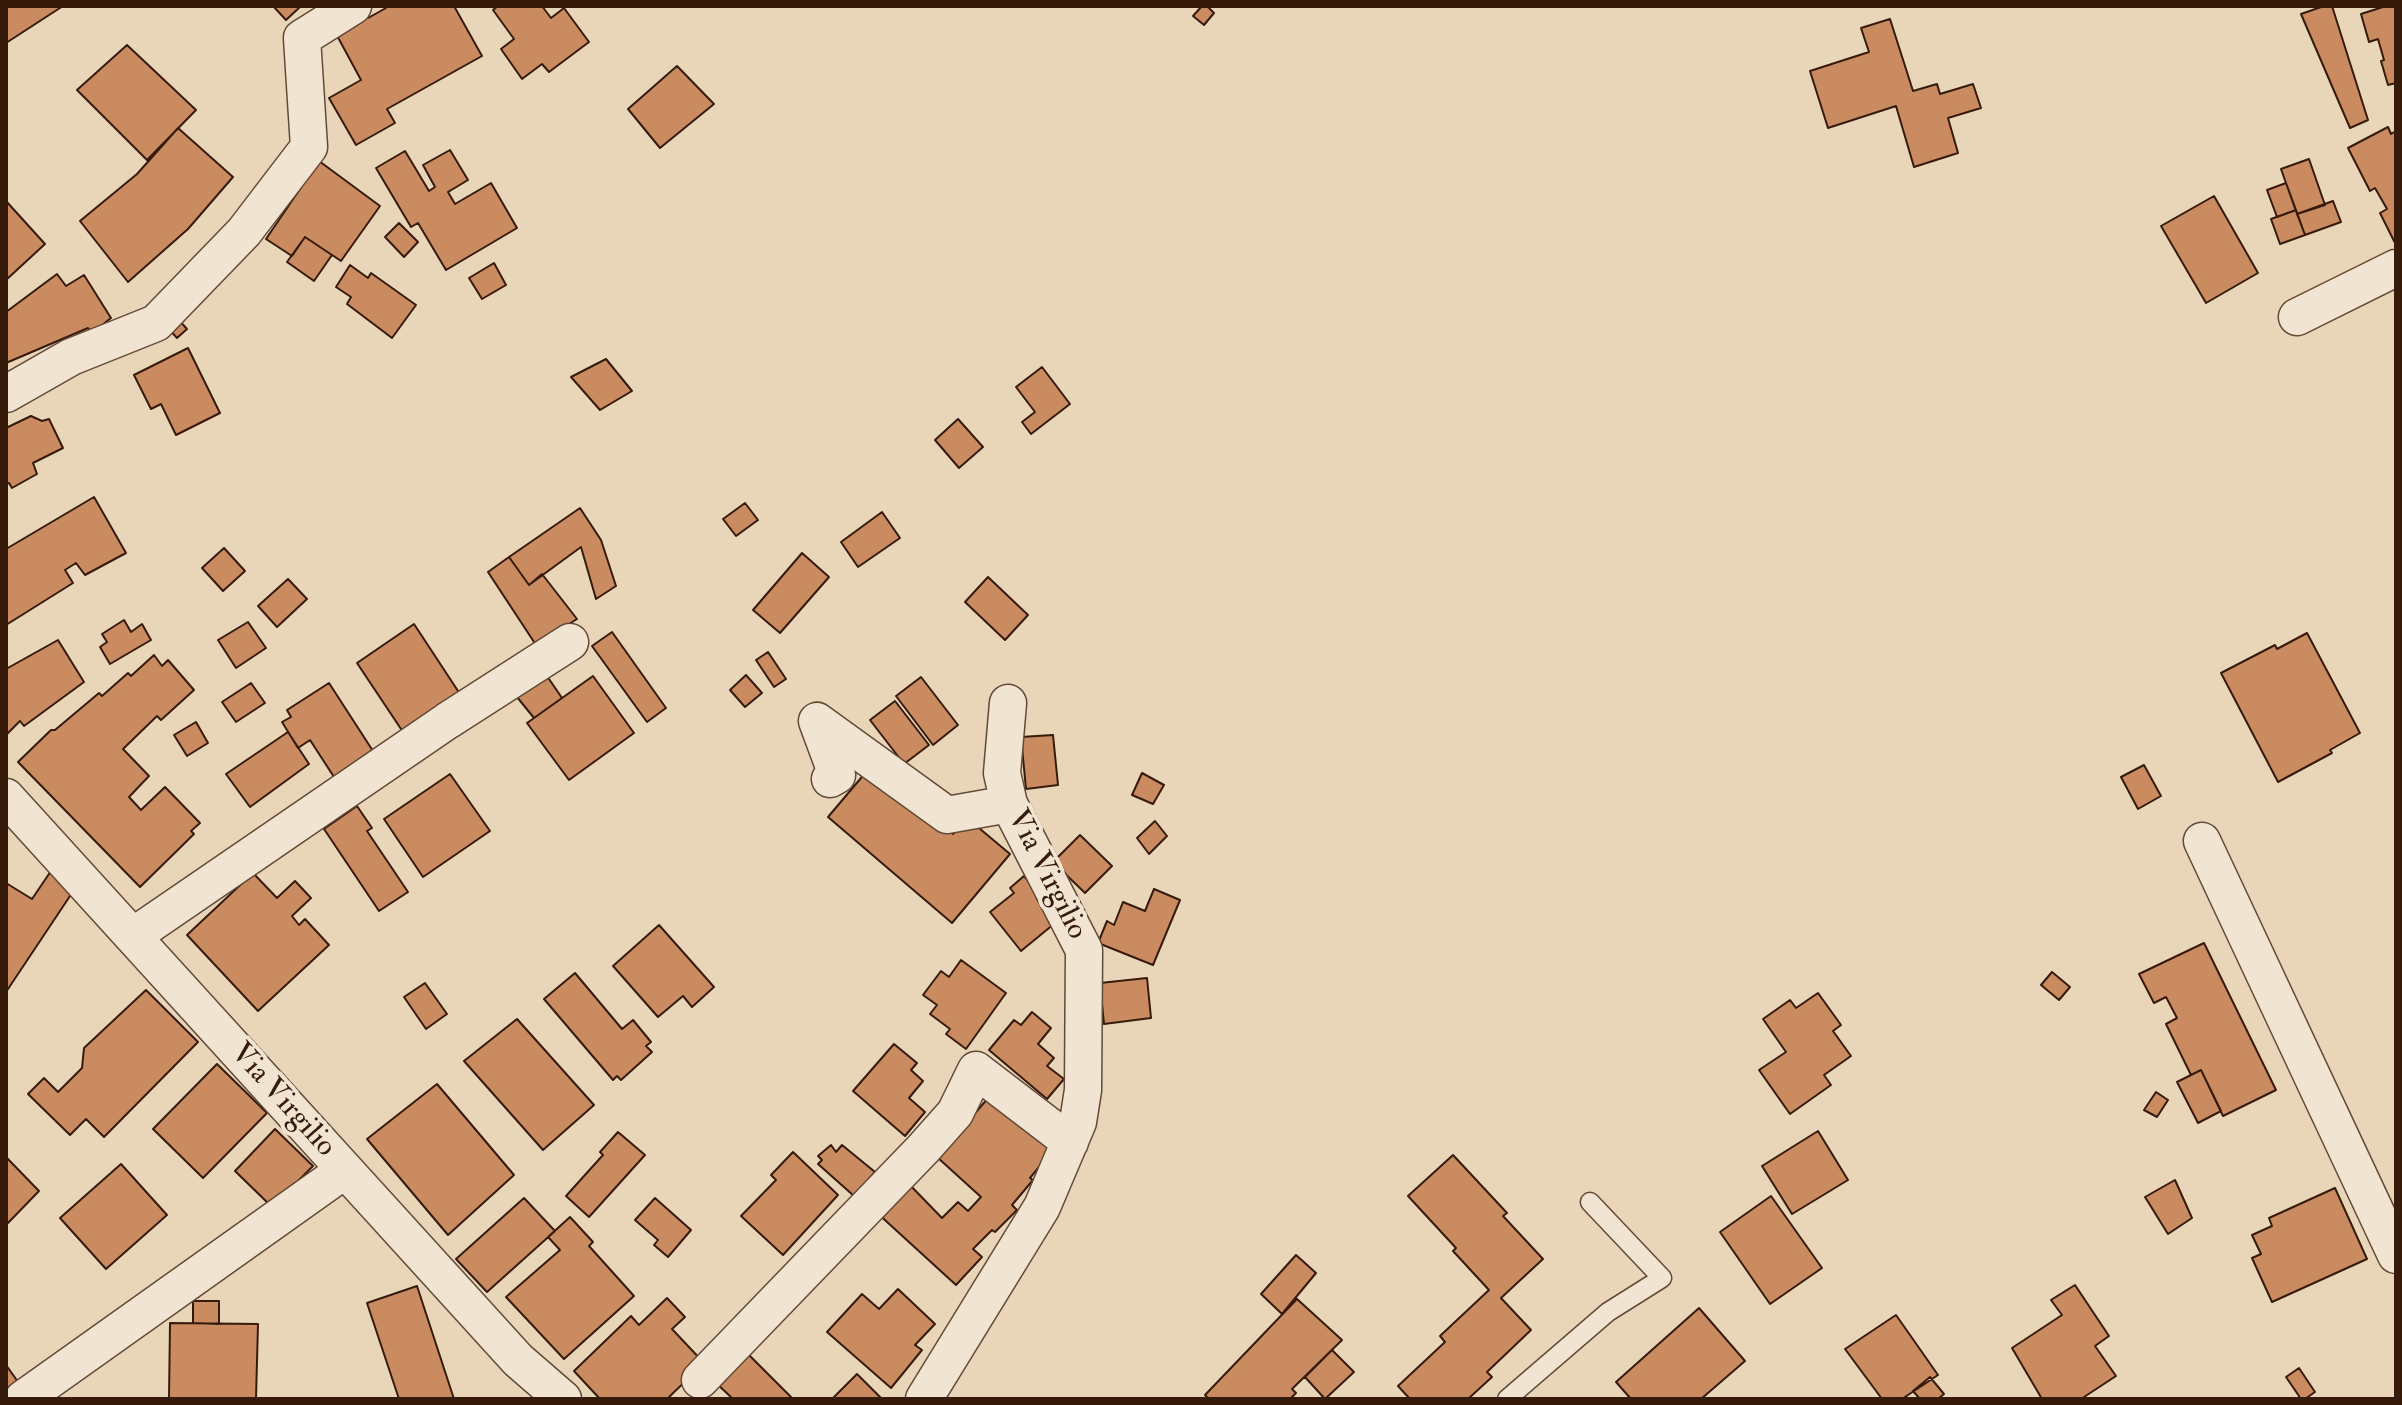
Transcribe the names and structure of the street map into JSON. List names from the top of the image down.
{
  "streets": {
    "street": ["Via Virgilio"]
  }
}
